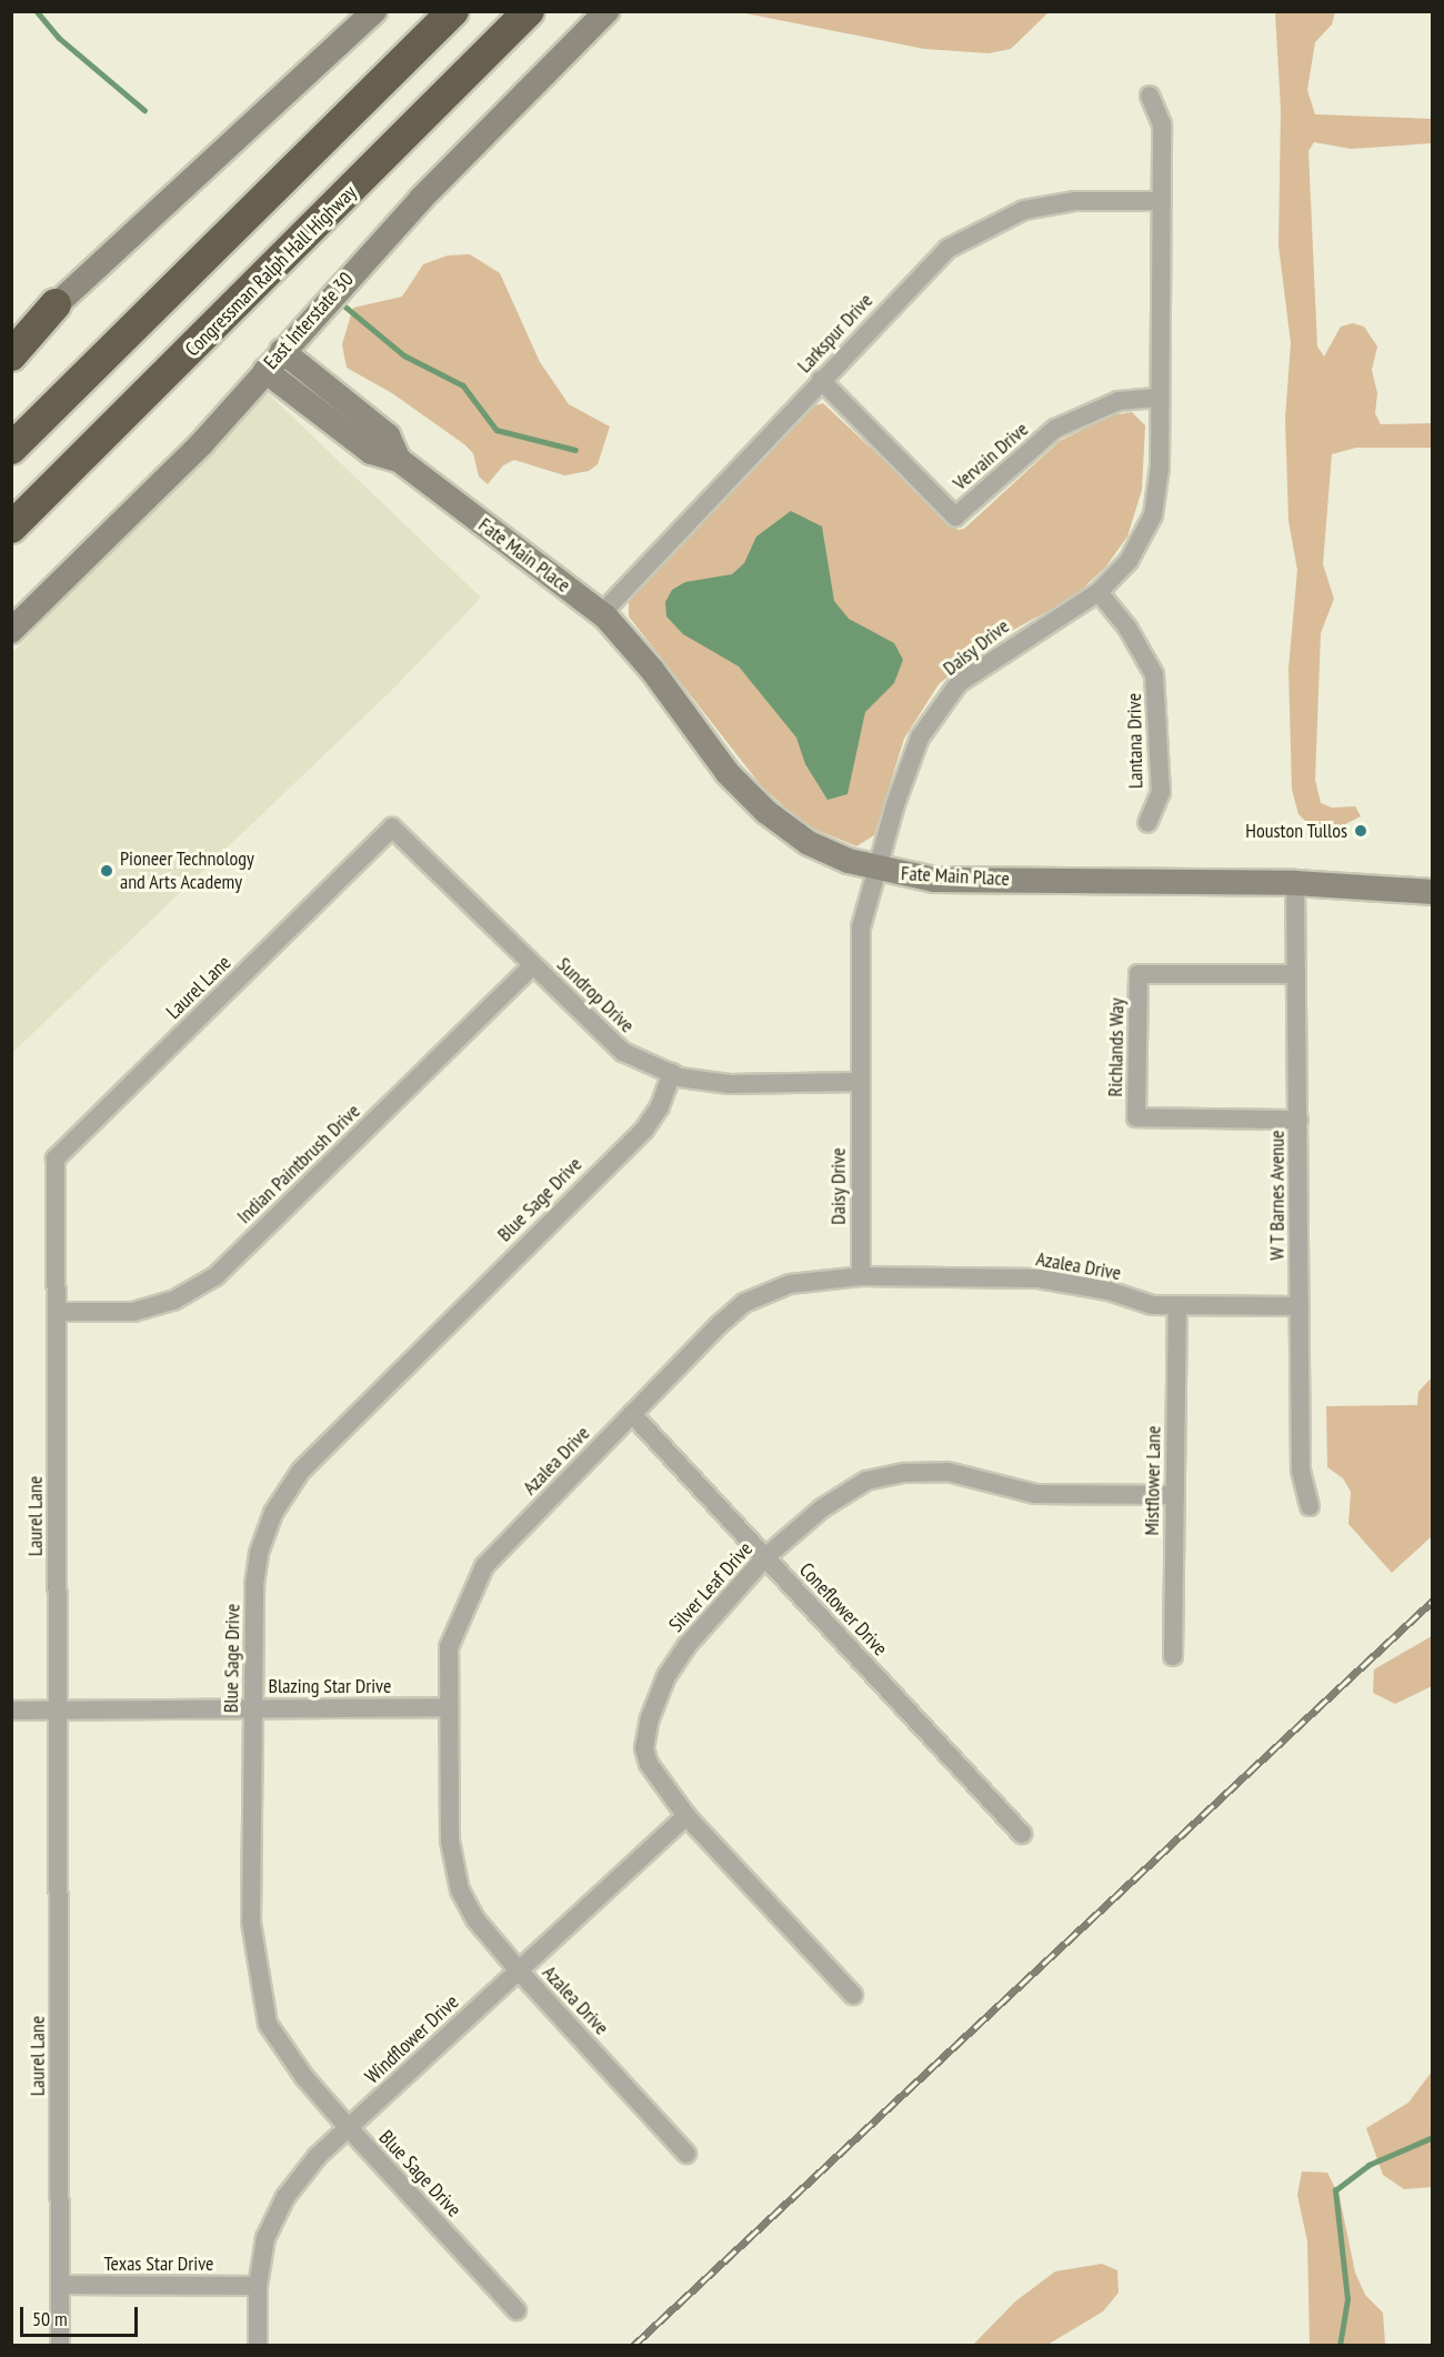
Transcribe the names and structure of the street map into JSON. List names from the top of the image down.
{
  "streets": {
    "highway": ["Congressman Ralph Hall Highway"],
    "street": [
      "East Interstate 30",
      "Larkspur Drive",
      "Vervain Drive",
      "Fate Main Place",
      "Daisy Drive",
      "Lantana Drive",
      "Laurel Lane",
      "Sundrop Drive",
      "Richlands Way",
      "Indian Paintbrush Drive",
      "W T Barnes Avenue",
      "Blue Sage Drive",
      "Azalea Drive",
      "Mistflower Lane",
      "Silver Leaf Drive",
      "Coneflower Drive",
      "Blazing Star Drive",
      "Windflower Drive",
      "Texas Star Drive"
    ]
  },
  "crossings": [
    ["East Interstate 30", "Fate Main Place"],
    ["Larkspur Drive", "Vervain Drive"],
    ["Larkspur Drive", "Fate Main Place"],
    ["Larkspur Drive", "Daisy Drive"],
    ["Vervain Drive", "Daisy Drive"],
    ["Fate Main Place", "Daisy Drive"],
    ["Fate Main Place", "W T Barnes Avenue"],
    ["Daisy Drive", "Lantana Drive"],
    ["Daisy Drive", "Sundrop Drive"],
    ["Daisy Drive", "Azalea Drive"],
    ["Laurel Lane", "Sundrop Drive"],
    ["Laurel Lane", "Indian Paintbrush Drive"],
    ["Laurel Lane", "Blazing Star Drive"],
    ["Laurel Lane", "Texas Star Drive"],
    ["Sundrop Drive", "Indian Paintbrush Drive"],
    ["Sundrop Drive", "Blue Sage Drive"],
    ["Richlands Way", "W T Barnes Avenue"],
    ["W T Barnes Avenue", "Azalea Drive"],
    ["Blue Sage Drive", "Blazing Star Drive"],
    ["Blue Sage Drive", "Windflower Drive"],
    ["Azalea Drive", "Mistflower Lane"],
    ["Azalea Drive", "Coneflower Drive"],
    ["Azalea Drive", "Blazing Star Drive"],
    ["Azalea Drive", "Windflower Drive"],
    ["Mistflower Lane", "Silver Leaf Drive"],
    ["Silver Leaf Drive", "Coneflower Drive"],
    ["Silver Leaf Drive", "Windflower Drive"],
    ["Windflower Drive", "Texas Star Drive"]
  ],
  "places": ["Houston Tullos", "Pioneer Technology and Arts Academy"],
  "scale_bar": "50 m"
}
